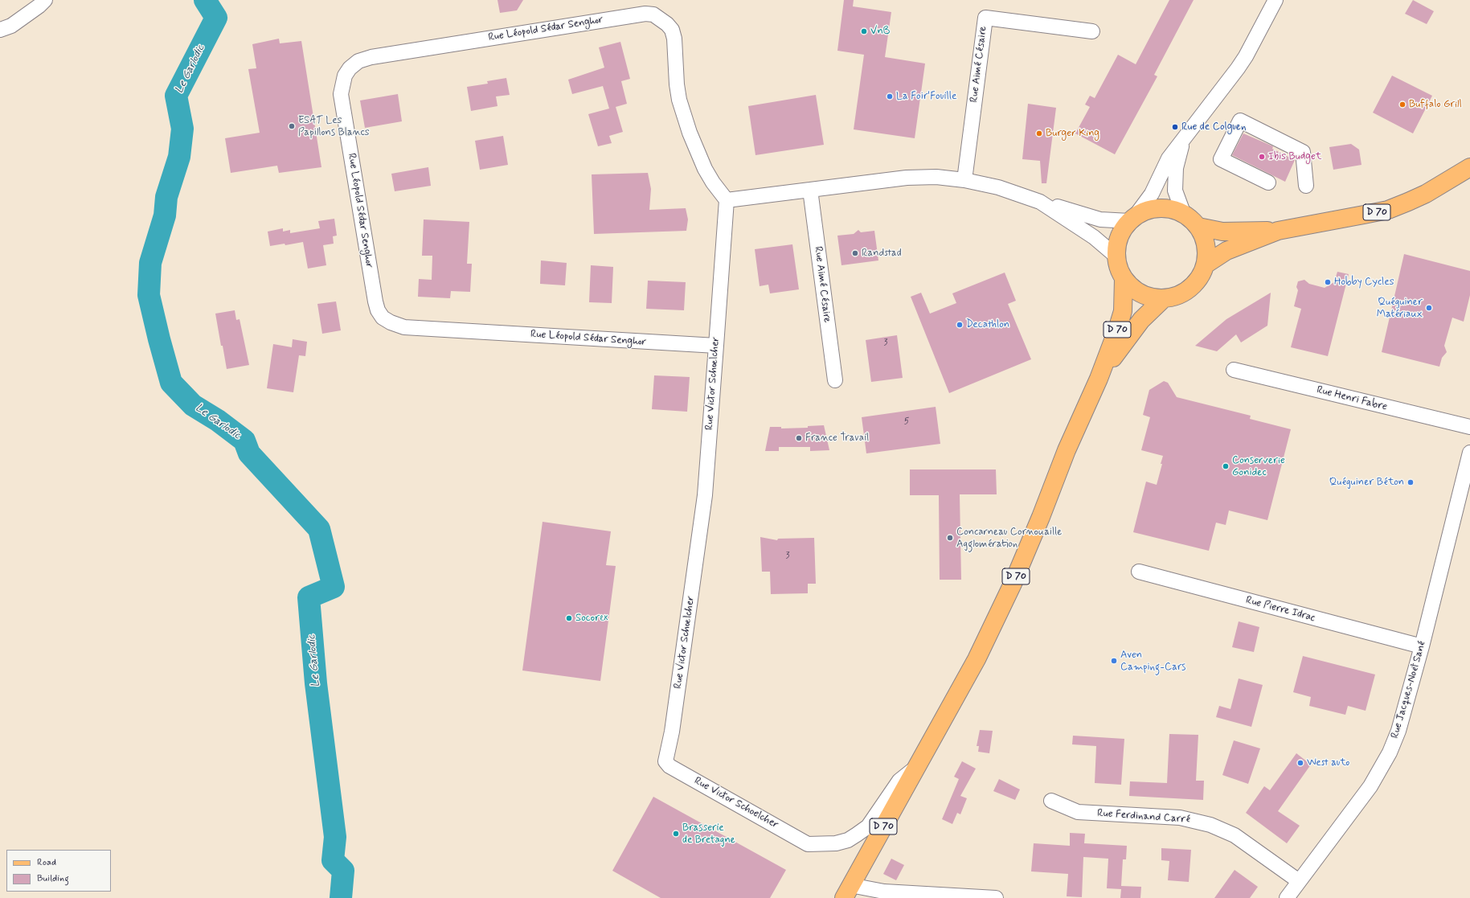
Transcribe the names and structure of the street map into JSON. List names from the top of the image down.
{
  "streets": {
    "main road": ["D 70"],
    "street": [
      "Rue Léopold Sédar Senghor",
      "Rue Aimé Césaire",
      "Rue Victor Schœlcher",
      "Rue Henri Fabre",
      "Rue Pierre Idrac",
      "Rue Jacques-Noël Sané",
      "Rue Victor Schoelcher",
      "Rue Ferdinand Carré"
    ]
  },
  "crossings": [
    ["Rue Léopold Sédar Senghor", "Rue Victor Schœlcher"],
    ["D 70", "Rue Victor Schoelcher"],
    ["Rue Victor Schœlcher", "Rue Victor Schoelcher"],
    ["Rue Pierre Idrac", "Rue Jacques-Noël Sané"],
    ["Rue Jacques-Noël Sané", "Rue Ferdinand Carré"]
  ],
  "water": ["Le Garlodic"],
  "places": [
    "VnB",
    "La Foir'Fouille",
    "Buffalo Grill",
    "ESAT Les Papillons Blancs",
    "Rue de Colguen",
    "Burger King",
    "Ibis Budget",
    "Randstad",
    "Hobby Cycles",
    "Quéguiner Matériaux",
    "Decathlon",
    "France Travail",
    "Conserverie Gonidec",
    "Quéguiner Béton",
    "Concarneau Cornouaille Agglomération",
    "Socorex",
    "Aven Camping-Cars",
    "West auto",
    "Brasserie de Bretagne"
  ],
  "house_numbers": ["3", "5", "3"],
  "legend": ["Road", "Building"]
}
